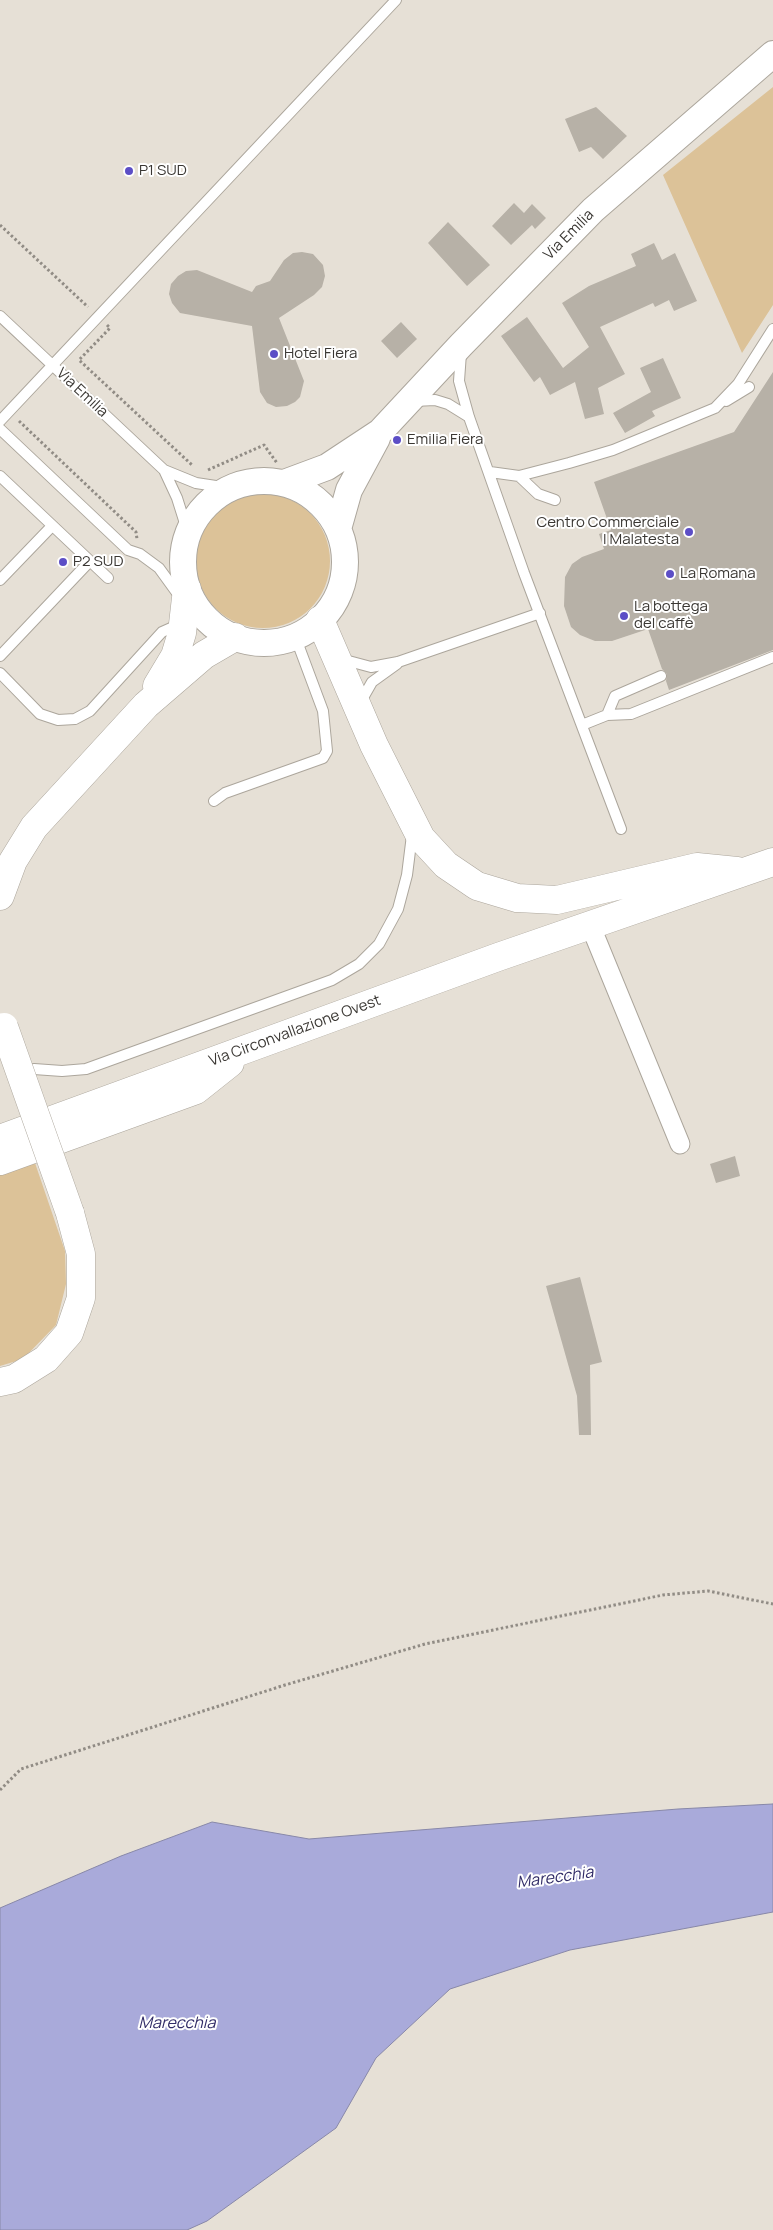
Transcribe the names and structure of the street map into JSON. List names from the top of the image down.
{
  "streets": {
    "main road": ["Via Emilia", "Via Circonvallazione Ovest"]
  },
  "water": ["Marecchia"],
  "places": [
    "P1 SUD",
    "Hotel Fiera",
    "Emilia Fiera",
    "Centro Commerciale I Malatesta",
    "P2 SUD",
    "La Romana",
    "La bottega del caffè"
  ]
}
